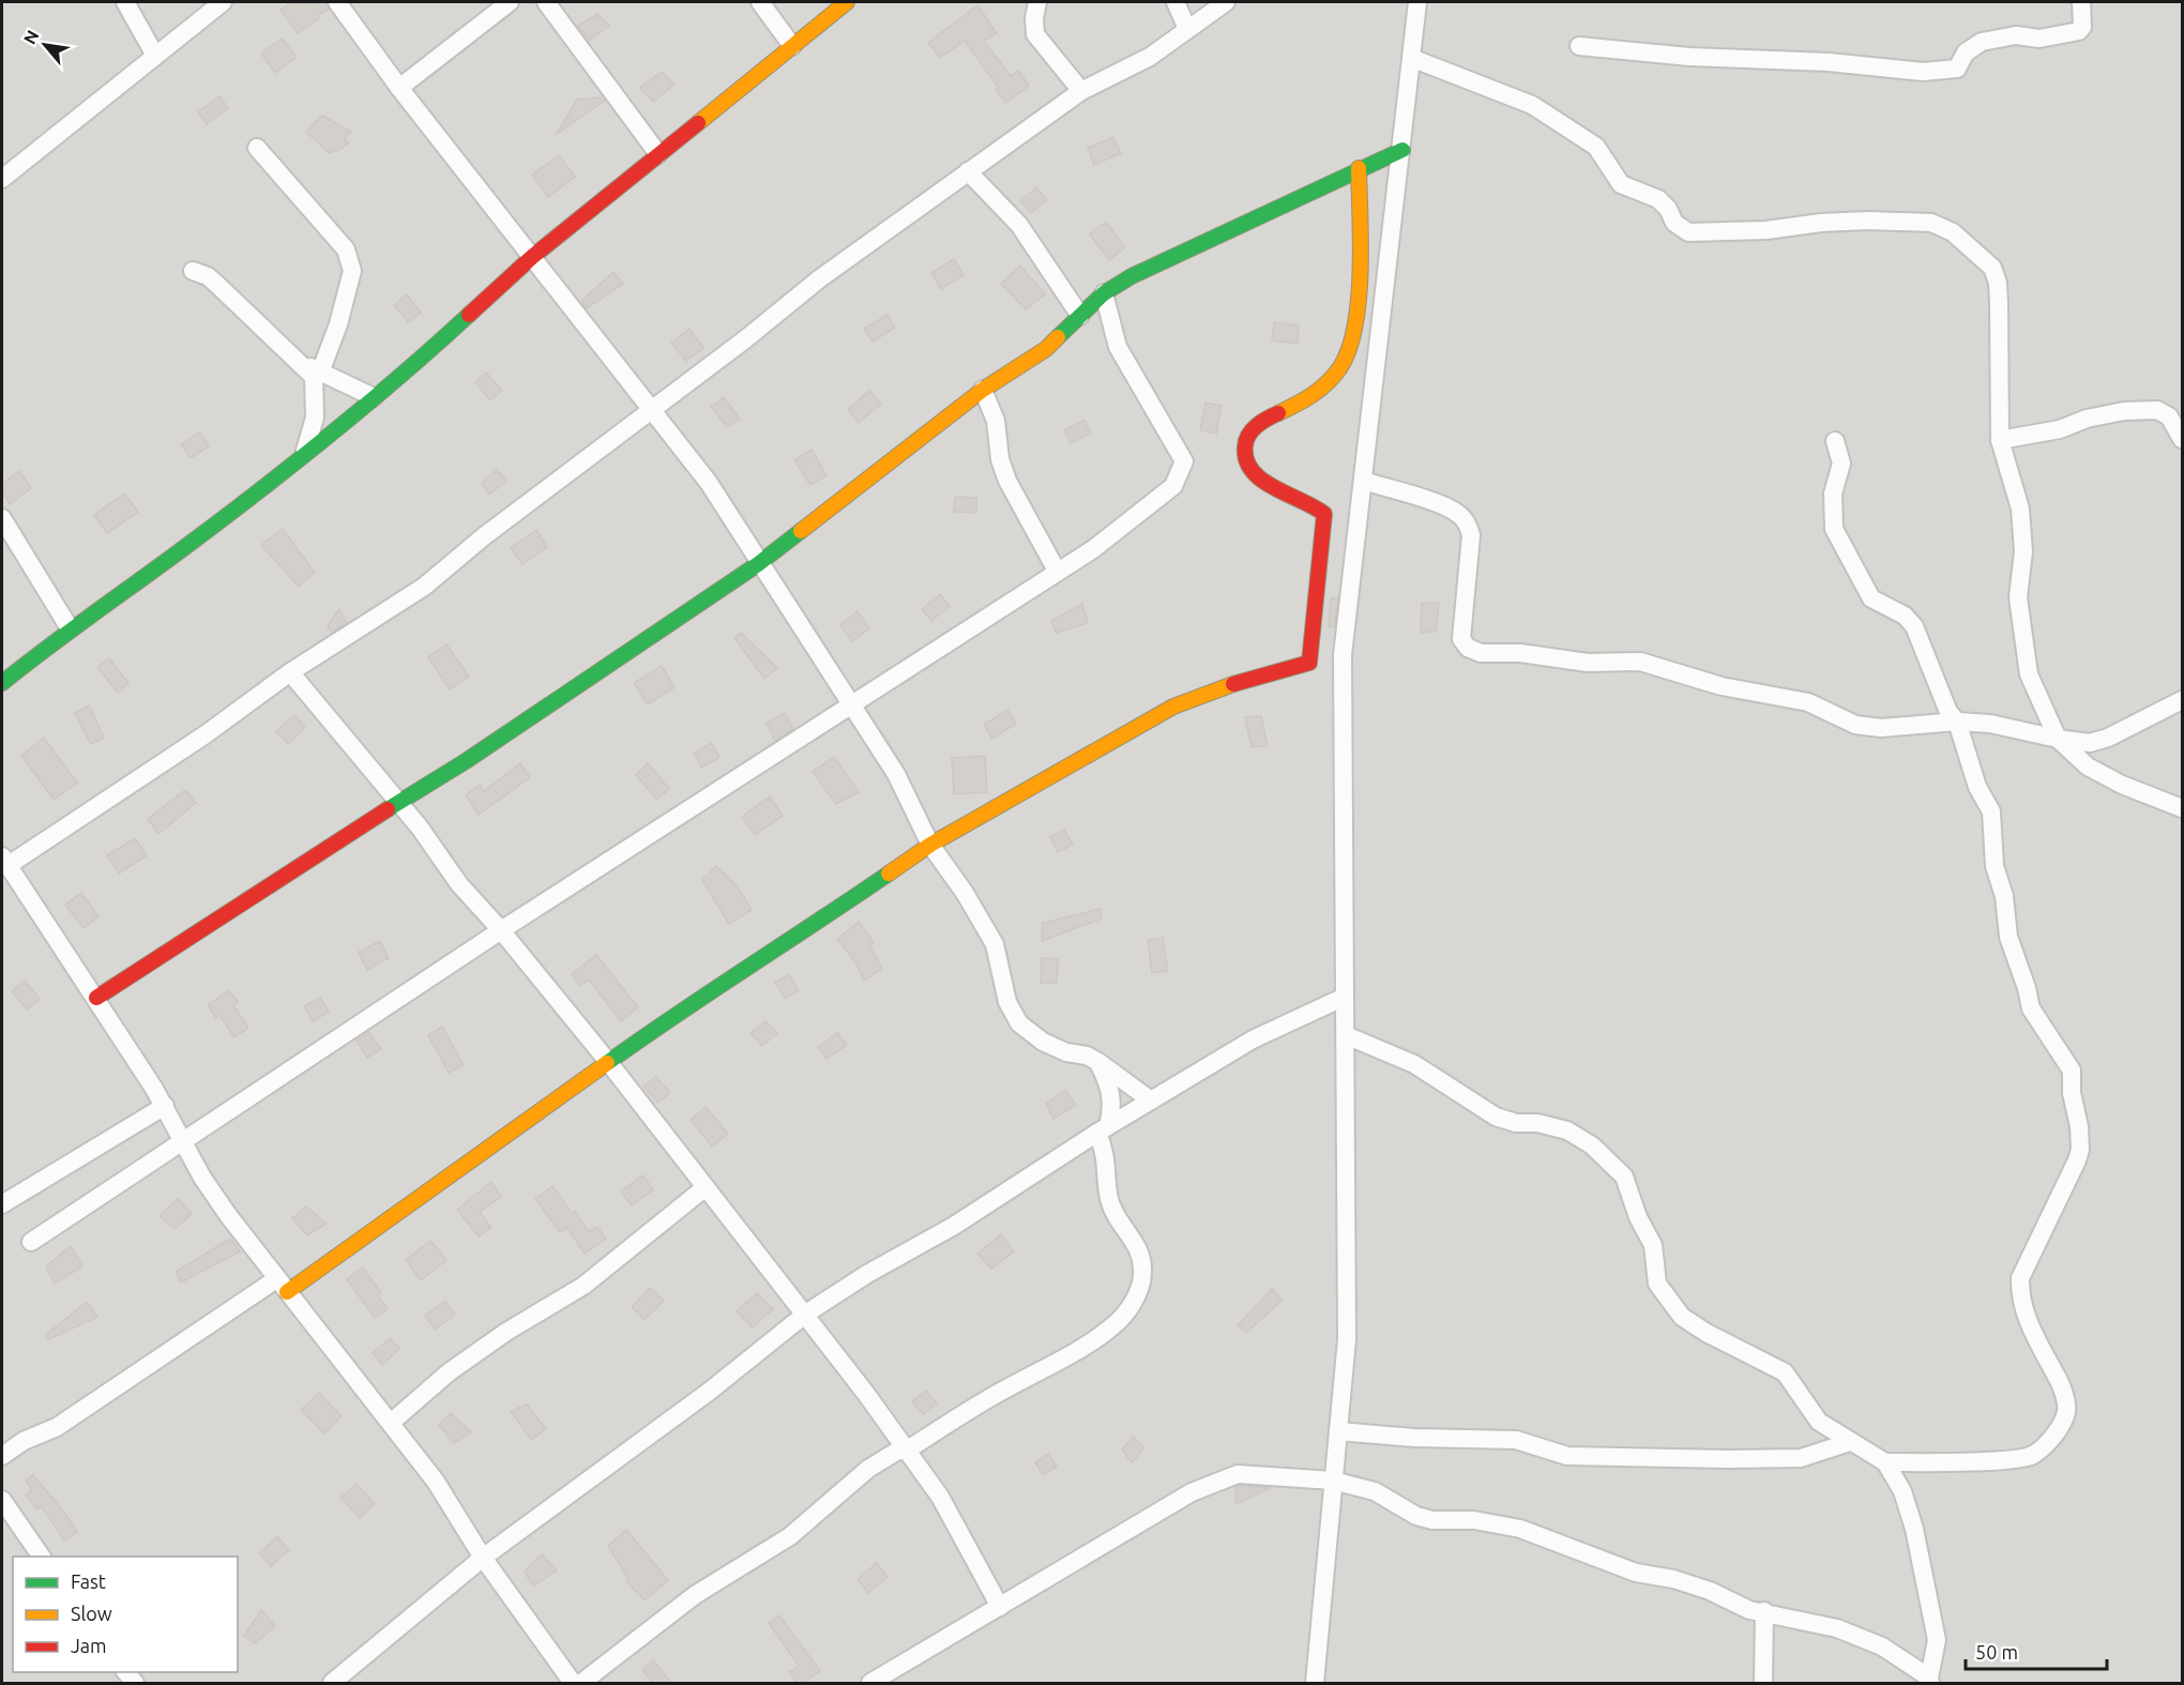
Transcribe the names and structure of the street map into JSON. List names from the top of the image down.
{
  "legend": ["Fast", "Slow", "Jam"],
  "scale_bar": "50 m",
  "north": "top left"
}
